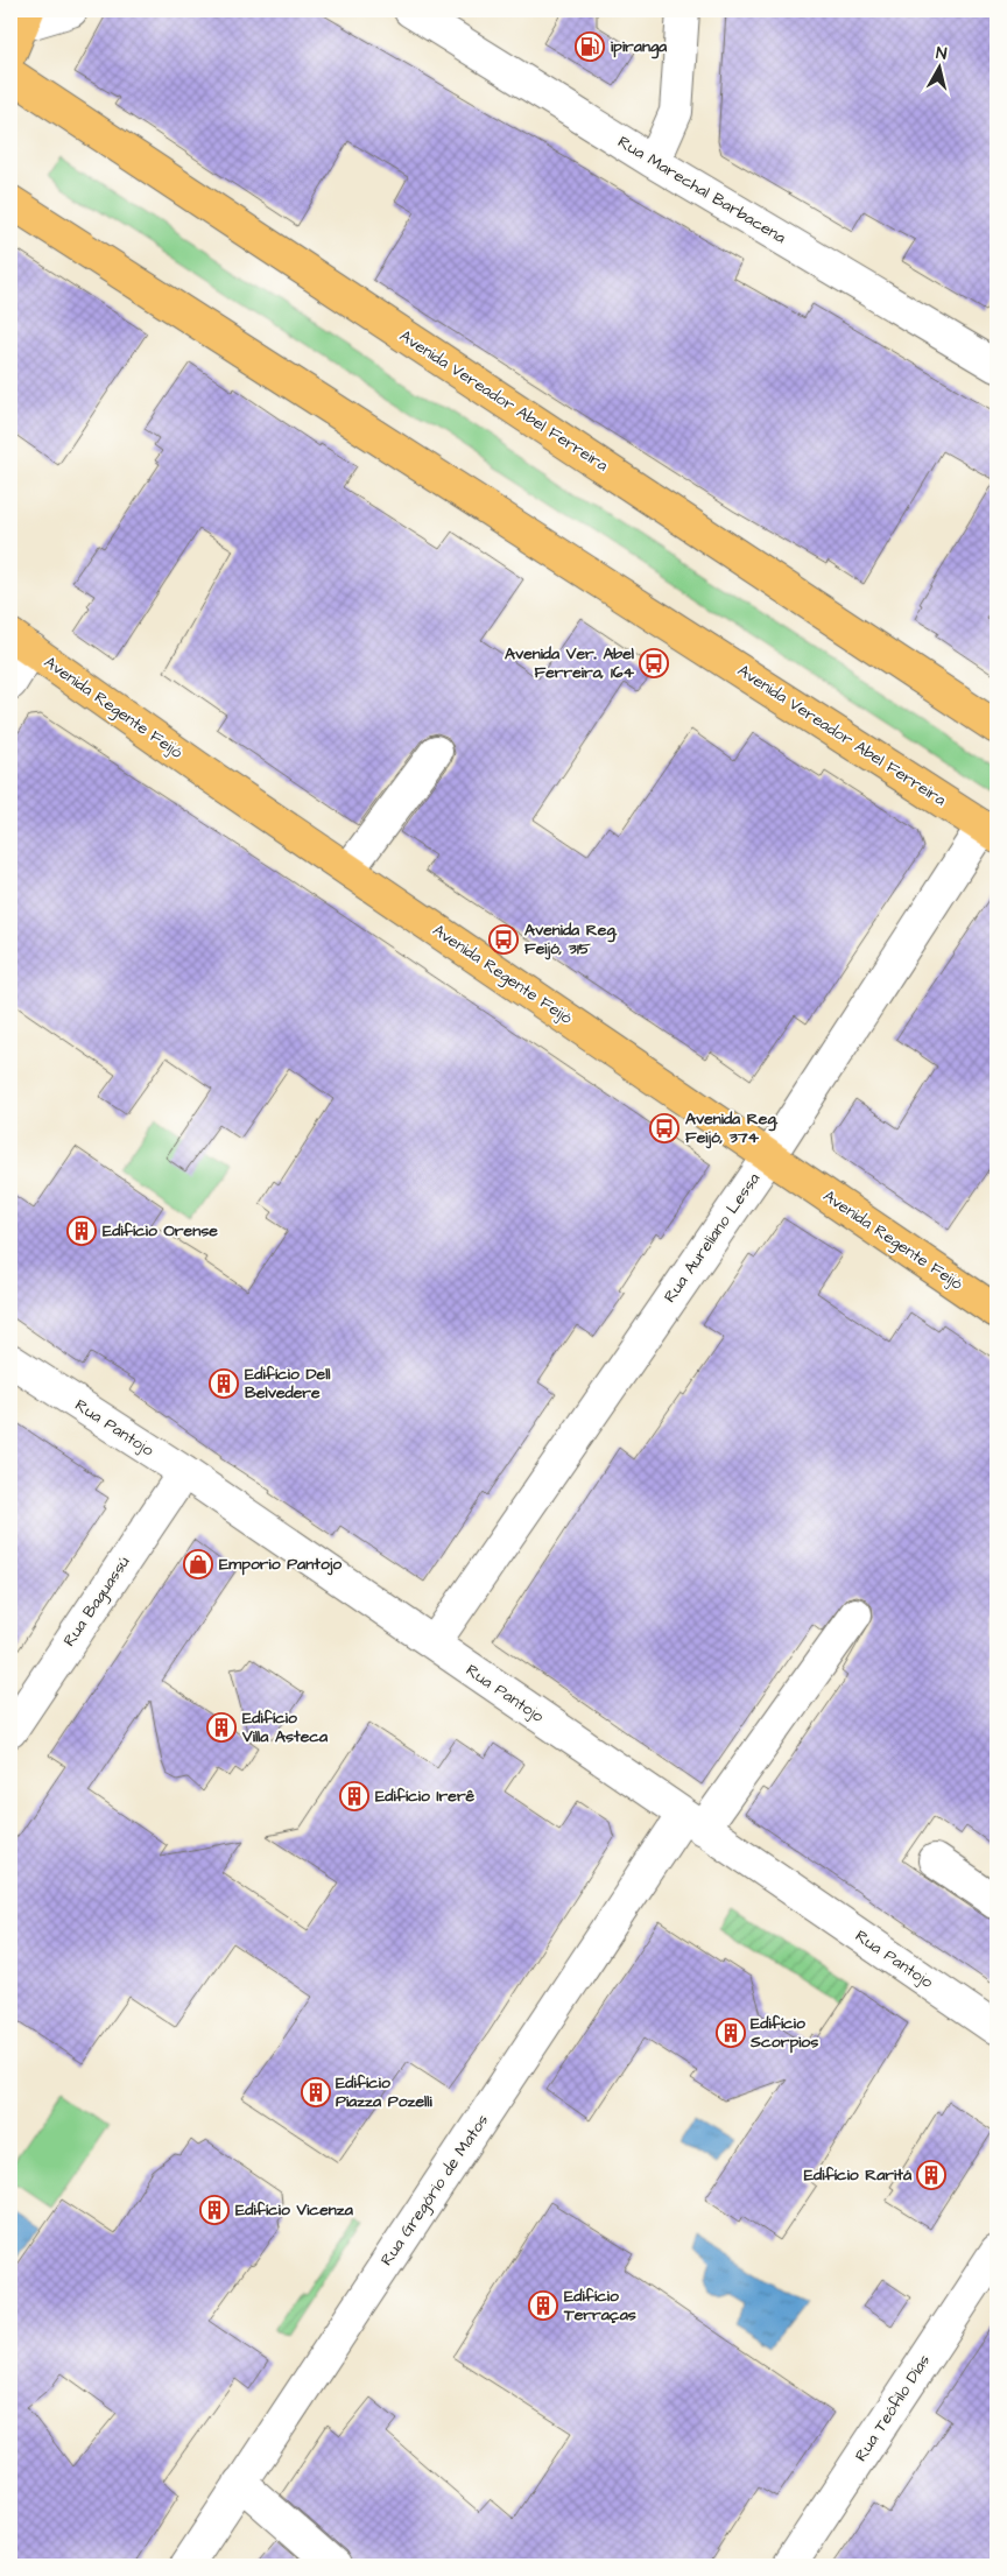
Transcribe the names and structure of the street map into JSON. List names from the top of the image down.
{
  "streets": {
    "main road": ["Avenida Vereador Abel Ferreira", "Avenida Regente Feijó"],
    "street": [
      "Rua Marechal Barbacena",
      "Rua Aureliano Lessa",
      "Rua Pantojo",
      "Rua Baguassú",
      "Rua Gregório de Matos",
      "Rua Teófilo Dias"
    ]
  },
  "crossings": [
    ["Avenida Vereador Abel Ferreira", "Rua Aureliano Lessa"],
    ["Avenida Regente Feijó", "Rua Aureliano Lessa"],
    ["Rua Aureliano Lessa", "Rua Pantojo"],
    ["Rua Pantojo", "Rua Baguassú"],
    ["Rua Pantojo", "Rua Gregório de Matos"]
  ],
  "places": {
    "fuel station": ["ipiranga"],
    "bus stop": ["Avenida Ver. Abel Ferreira, 164", "Avenida Reg. Feijó, 315", "Avenida Reg. Feijó, 374"],
    "building": [
      "Edifício Orense",
      "Edifício Dell Belvedere",
      "Edifício Villa Asteca",
      "Edifício Irerê",
      "Edifício Scorpios",
      "Edifício Piazza Pozelli",
      "Edifício Raritá",
      "Edifício Vicenza",
      "Edifício Terraças"
    ],
    "shop": ["Emporio Pantojo"]
  },
  "north": "top"
}
